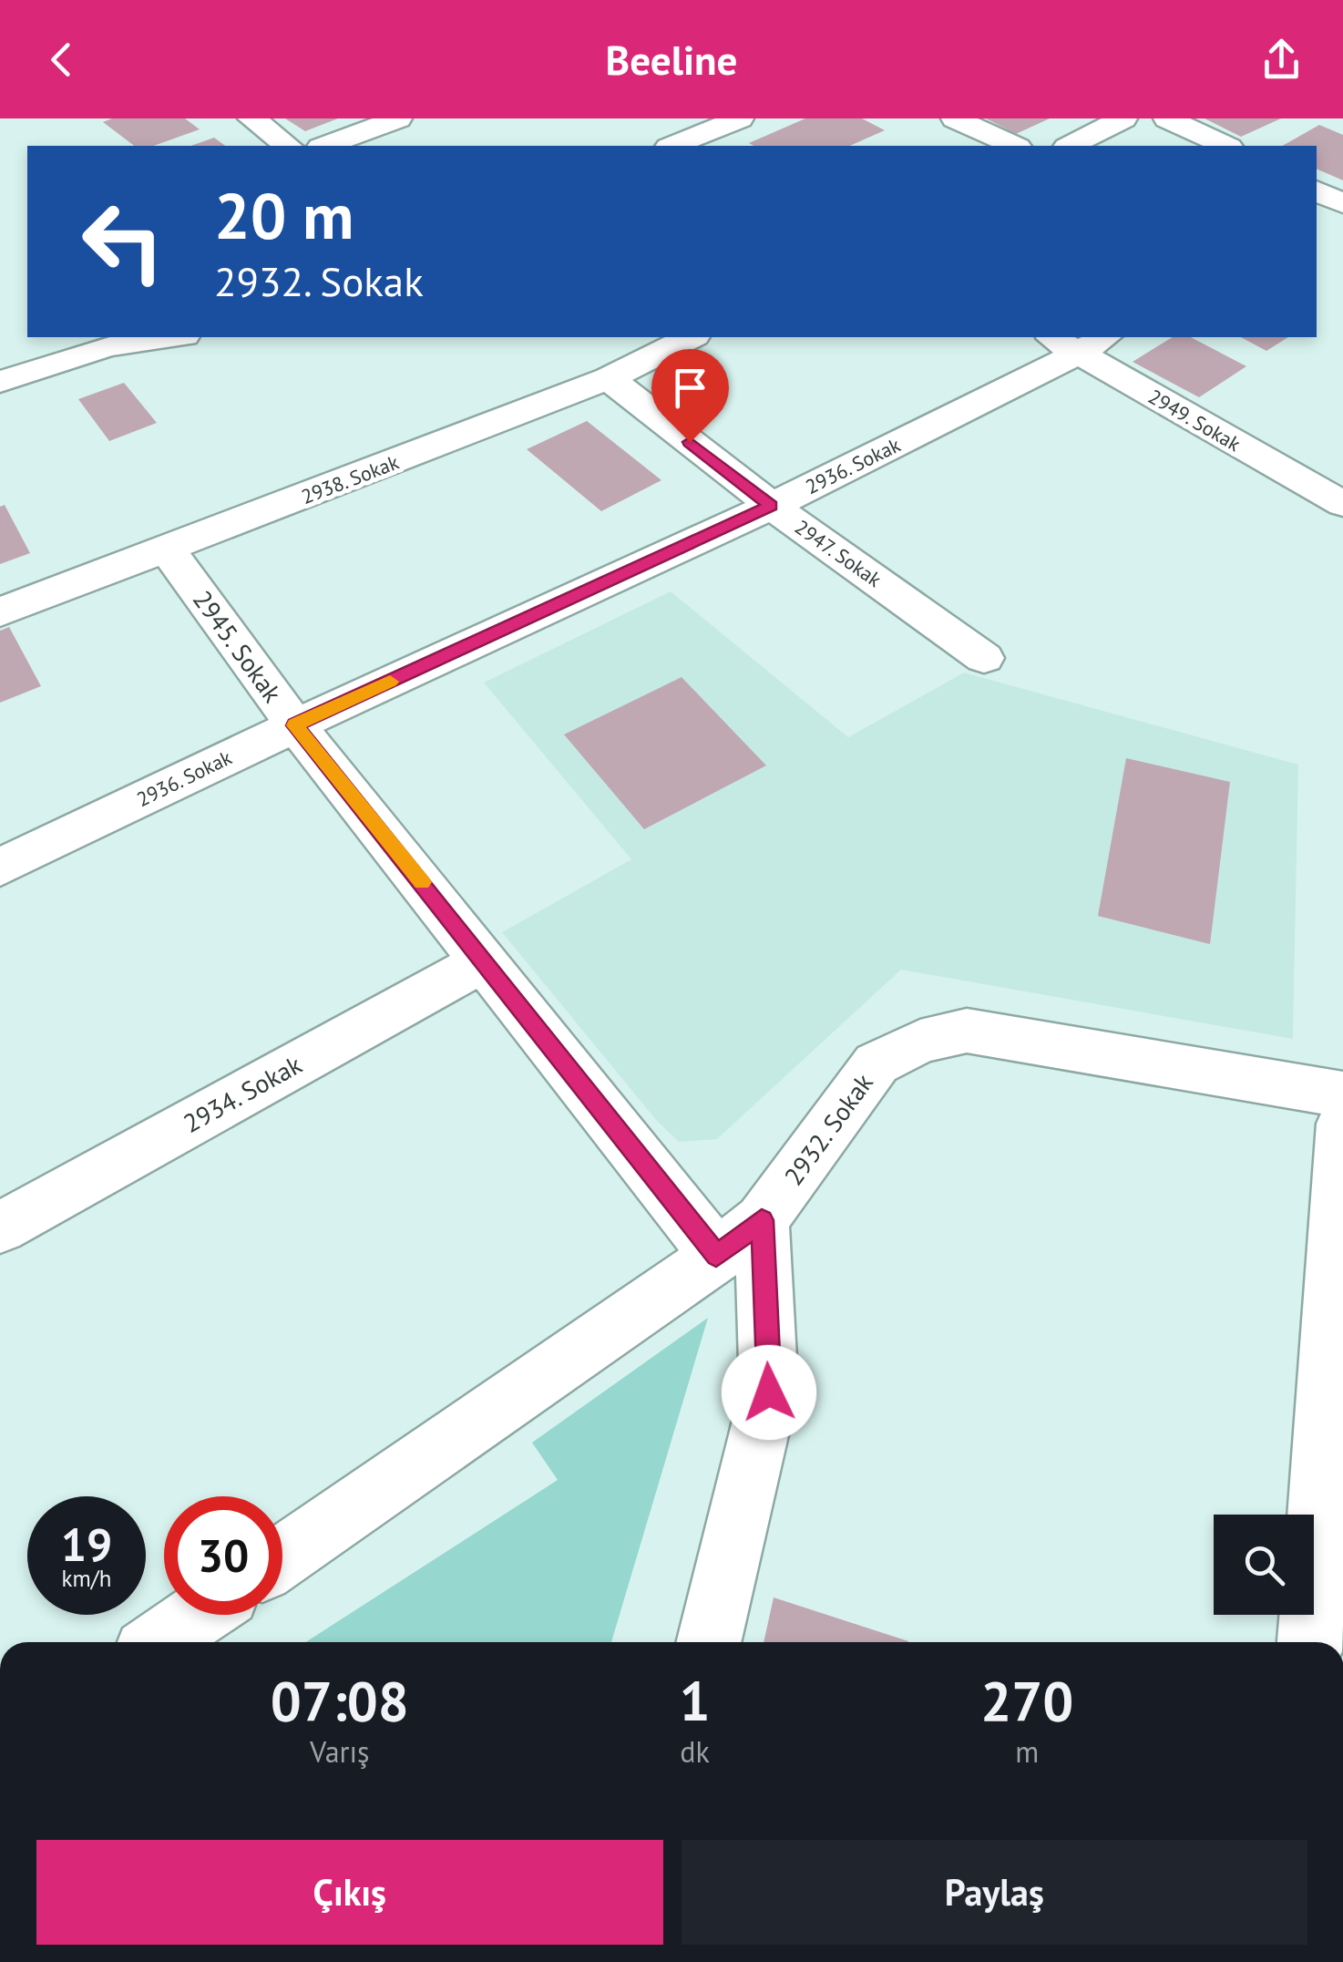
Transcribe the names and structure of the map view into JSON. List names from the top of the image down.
{
  "streets": {
    "street": [
      "2949. Sokak",
      "2936. Sokak",
      "2938. Sokak",
      "2947. Sokak",
      "2945. Sokak",
      "2934. Sokak",
      "2932. Sokak"
    ]
  },
  "crossings": [
    ["2949. Sokak", "2936. Sokak"],
    ["2936. Sokak", "2947. Sokak"],
    ["2936. Sokak", "2945. Sokak"],
    ["2938. Sokak", "2947. Sokak"],
    ["2938. Sokak", "2945. Sokak"],
    ["2945. Sokak", "2934. Sokak"],
    ["2945. Sokak", "2932. Sokak"]
  ],
  "page": {
    "header": "Beeline",
    "turn": ["20 m", "2932. Sokak"],
    "speed": "19 km/h",
    "limit": "30",
    "eta": [
      "07:08",
      "Varış",
      "1",
      "dk",
      "270",
      "m"
    ],
    "buttons": ["Çıkış", "Paylaş"]
  }
}
